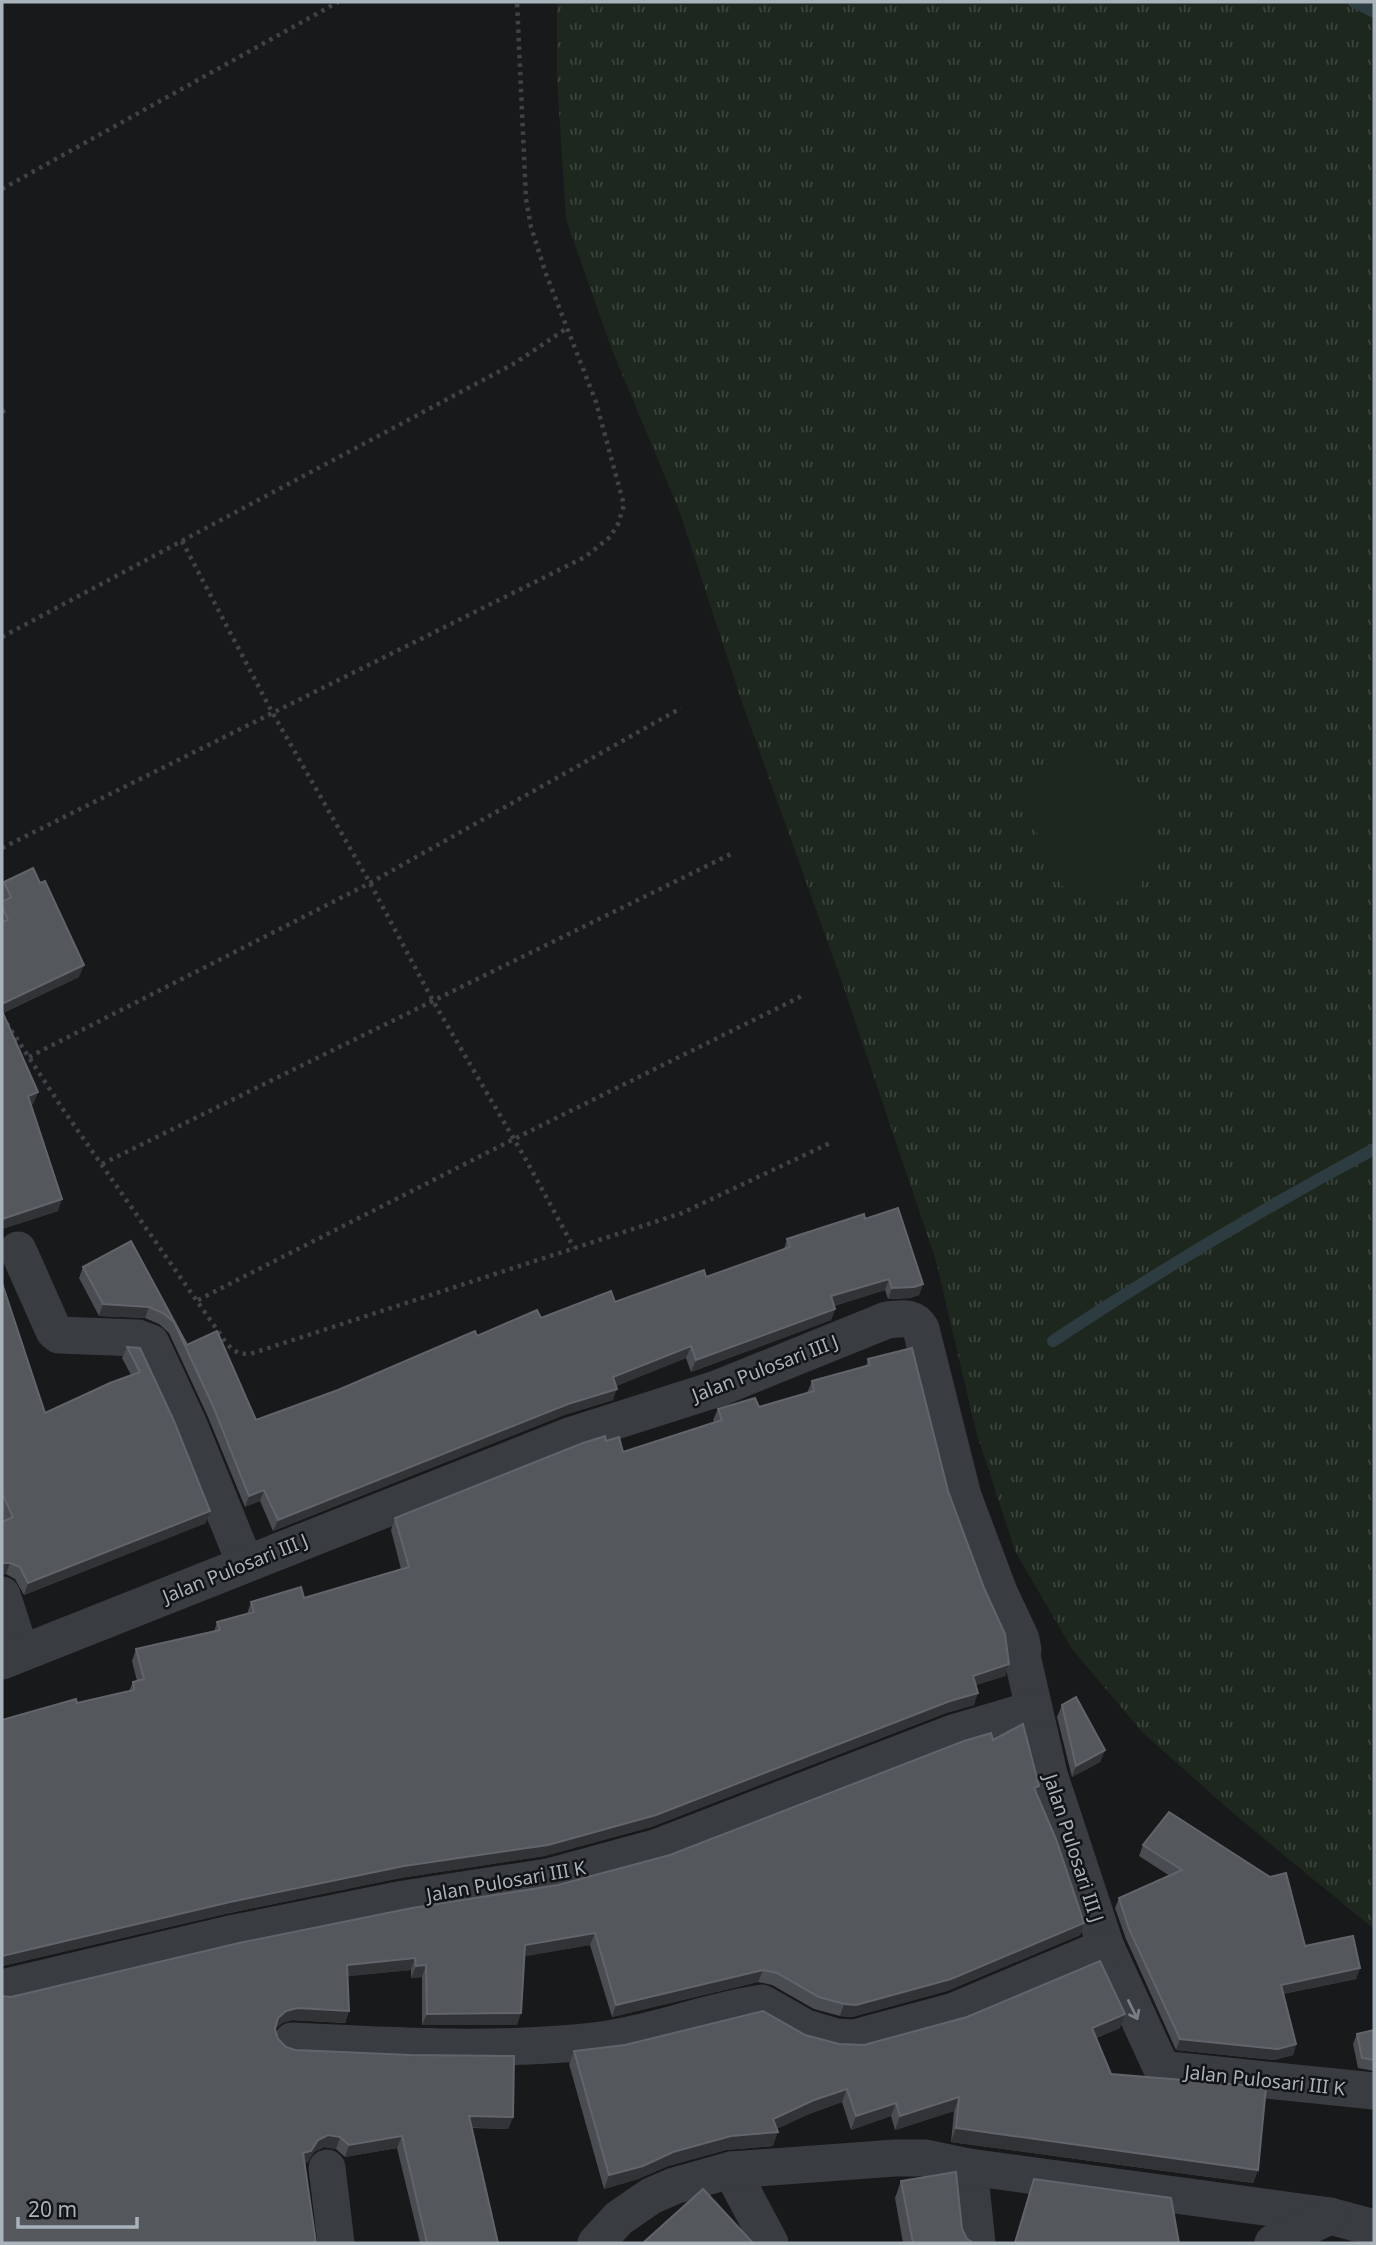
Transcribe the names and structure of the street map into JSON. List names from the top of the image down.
{
  "streets": {
    "street": ["Jalan Pulosari III J", "Jalan Pulosari III K"]
  },
  "crossings": [
    ["Jalan Pulosari III J", "Jalan Pulosari III K"]
  ],
  "scale_bar": "20 m"
}
